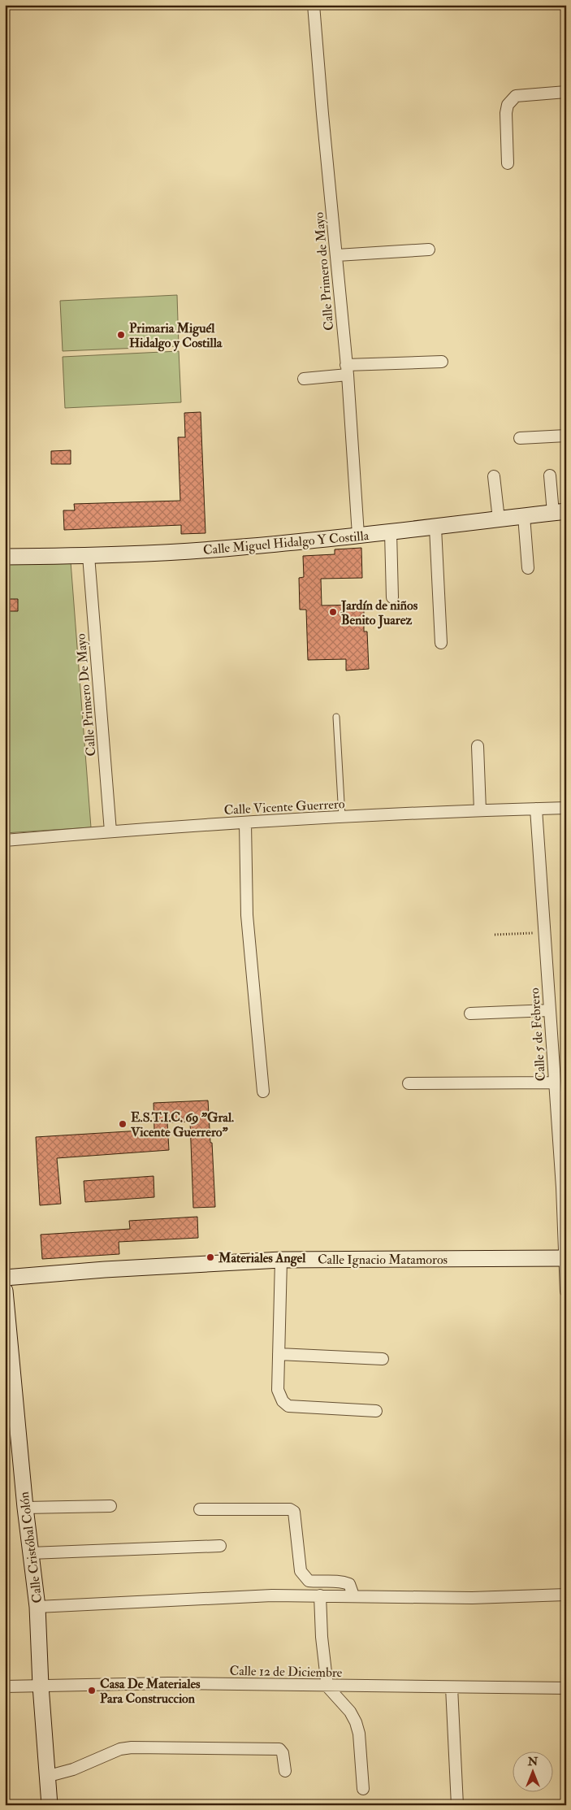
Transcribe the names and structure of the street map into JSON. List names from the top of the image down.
{
  "streets": {
    "main road": ["Calle Miguel Hidalgo Y Costilla", "Calle Ignacio Matamoros", "Calle Cristóbal Colón"],
    "street": [
      "Calle Primero de Mayo",
      "Calle Primero De Mayo",
      "Calle Vicente Guerrero",
      "Calle 5 de Febrero",
      "Calle 12 de Diciembre"
    ]
  },
  "crossings": [
    ["Calle Primero de Mayo", "Calle Miguel Hidalgo Y Costilla"],
    ["Calle Miguel Hidalgo Y Costilla", "Calle Primero De Mayo"],
    ["Calle Primero De Mayo", "Calle Vicente Guerrero"],
    ["Calle Vicente Guerrero", "Calle 5 de Febrero"],
    ["Calle 5 de Febrero", "Calle Ignacio Matamoros"],
    ["Calle Cristóbal Colón", "Calle 12 de Diciembre"]
  ],
  "places": [
    "Primaria Miguél Hidalgo y Costilla",
    "Jardín de niños Benito Juarez",
    "E.S.T.I.C. 69 \"Gral. Vicente Guerrero\"",
    "Materiales Angel",
    "Casa De Materiales Para Construccion"
  ],
  "north": "top"
}
